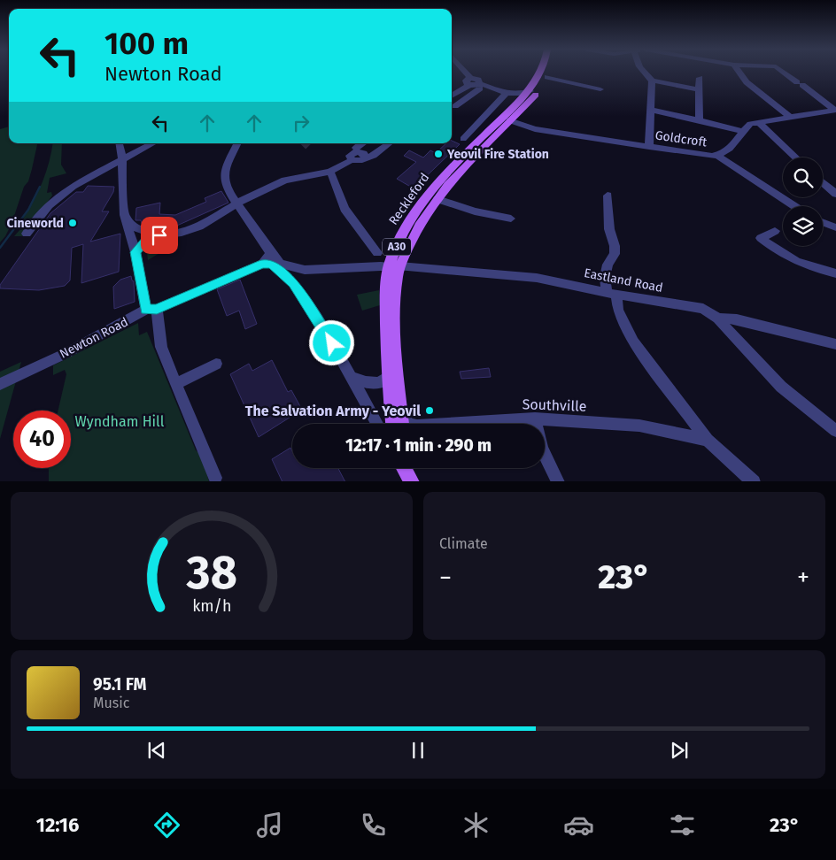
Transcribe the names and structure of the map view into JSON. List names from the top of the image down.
{
  "streets": {
    "main road": ["Reckleford", "A30"],
    "street": [
      "Goldcroft",
      "Eastland Road",
      "Newton Road",
      "Southville"
    ]
  },
  "crossings": [
    ["Goldcroft", "Reckleford"],
    ["Reckleford", "Eastland Road"]
  ],
  "parks": ["Wyndham Hill"],
  "places": ["Yeovil Fire Station", "Cineworld", "The Salvation Army - Yeovil"],
  "page": {
    "turn": ["100 m", "Newton Road"],
    "limit": "40",
    "trip": "12:17 · 1 min · 290 m",
    "tile": "Climate",
    "heat": ["−", "23°", "+"],
    "song": ["95.1 FM", "Music"],
    "tabs": ["12:16", "23°"],
    "gauge": ["38", "km/h"]
  }
}
